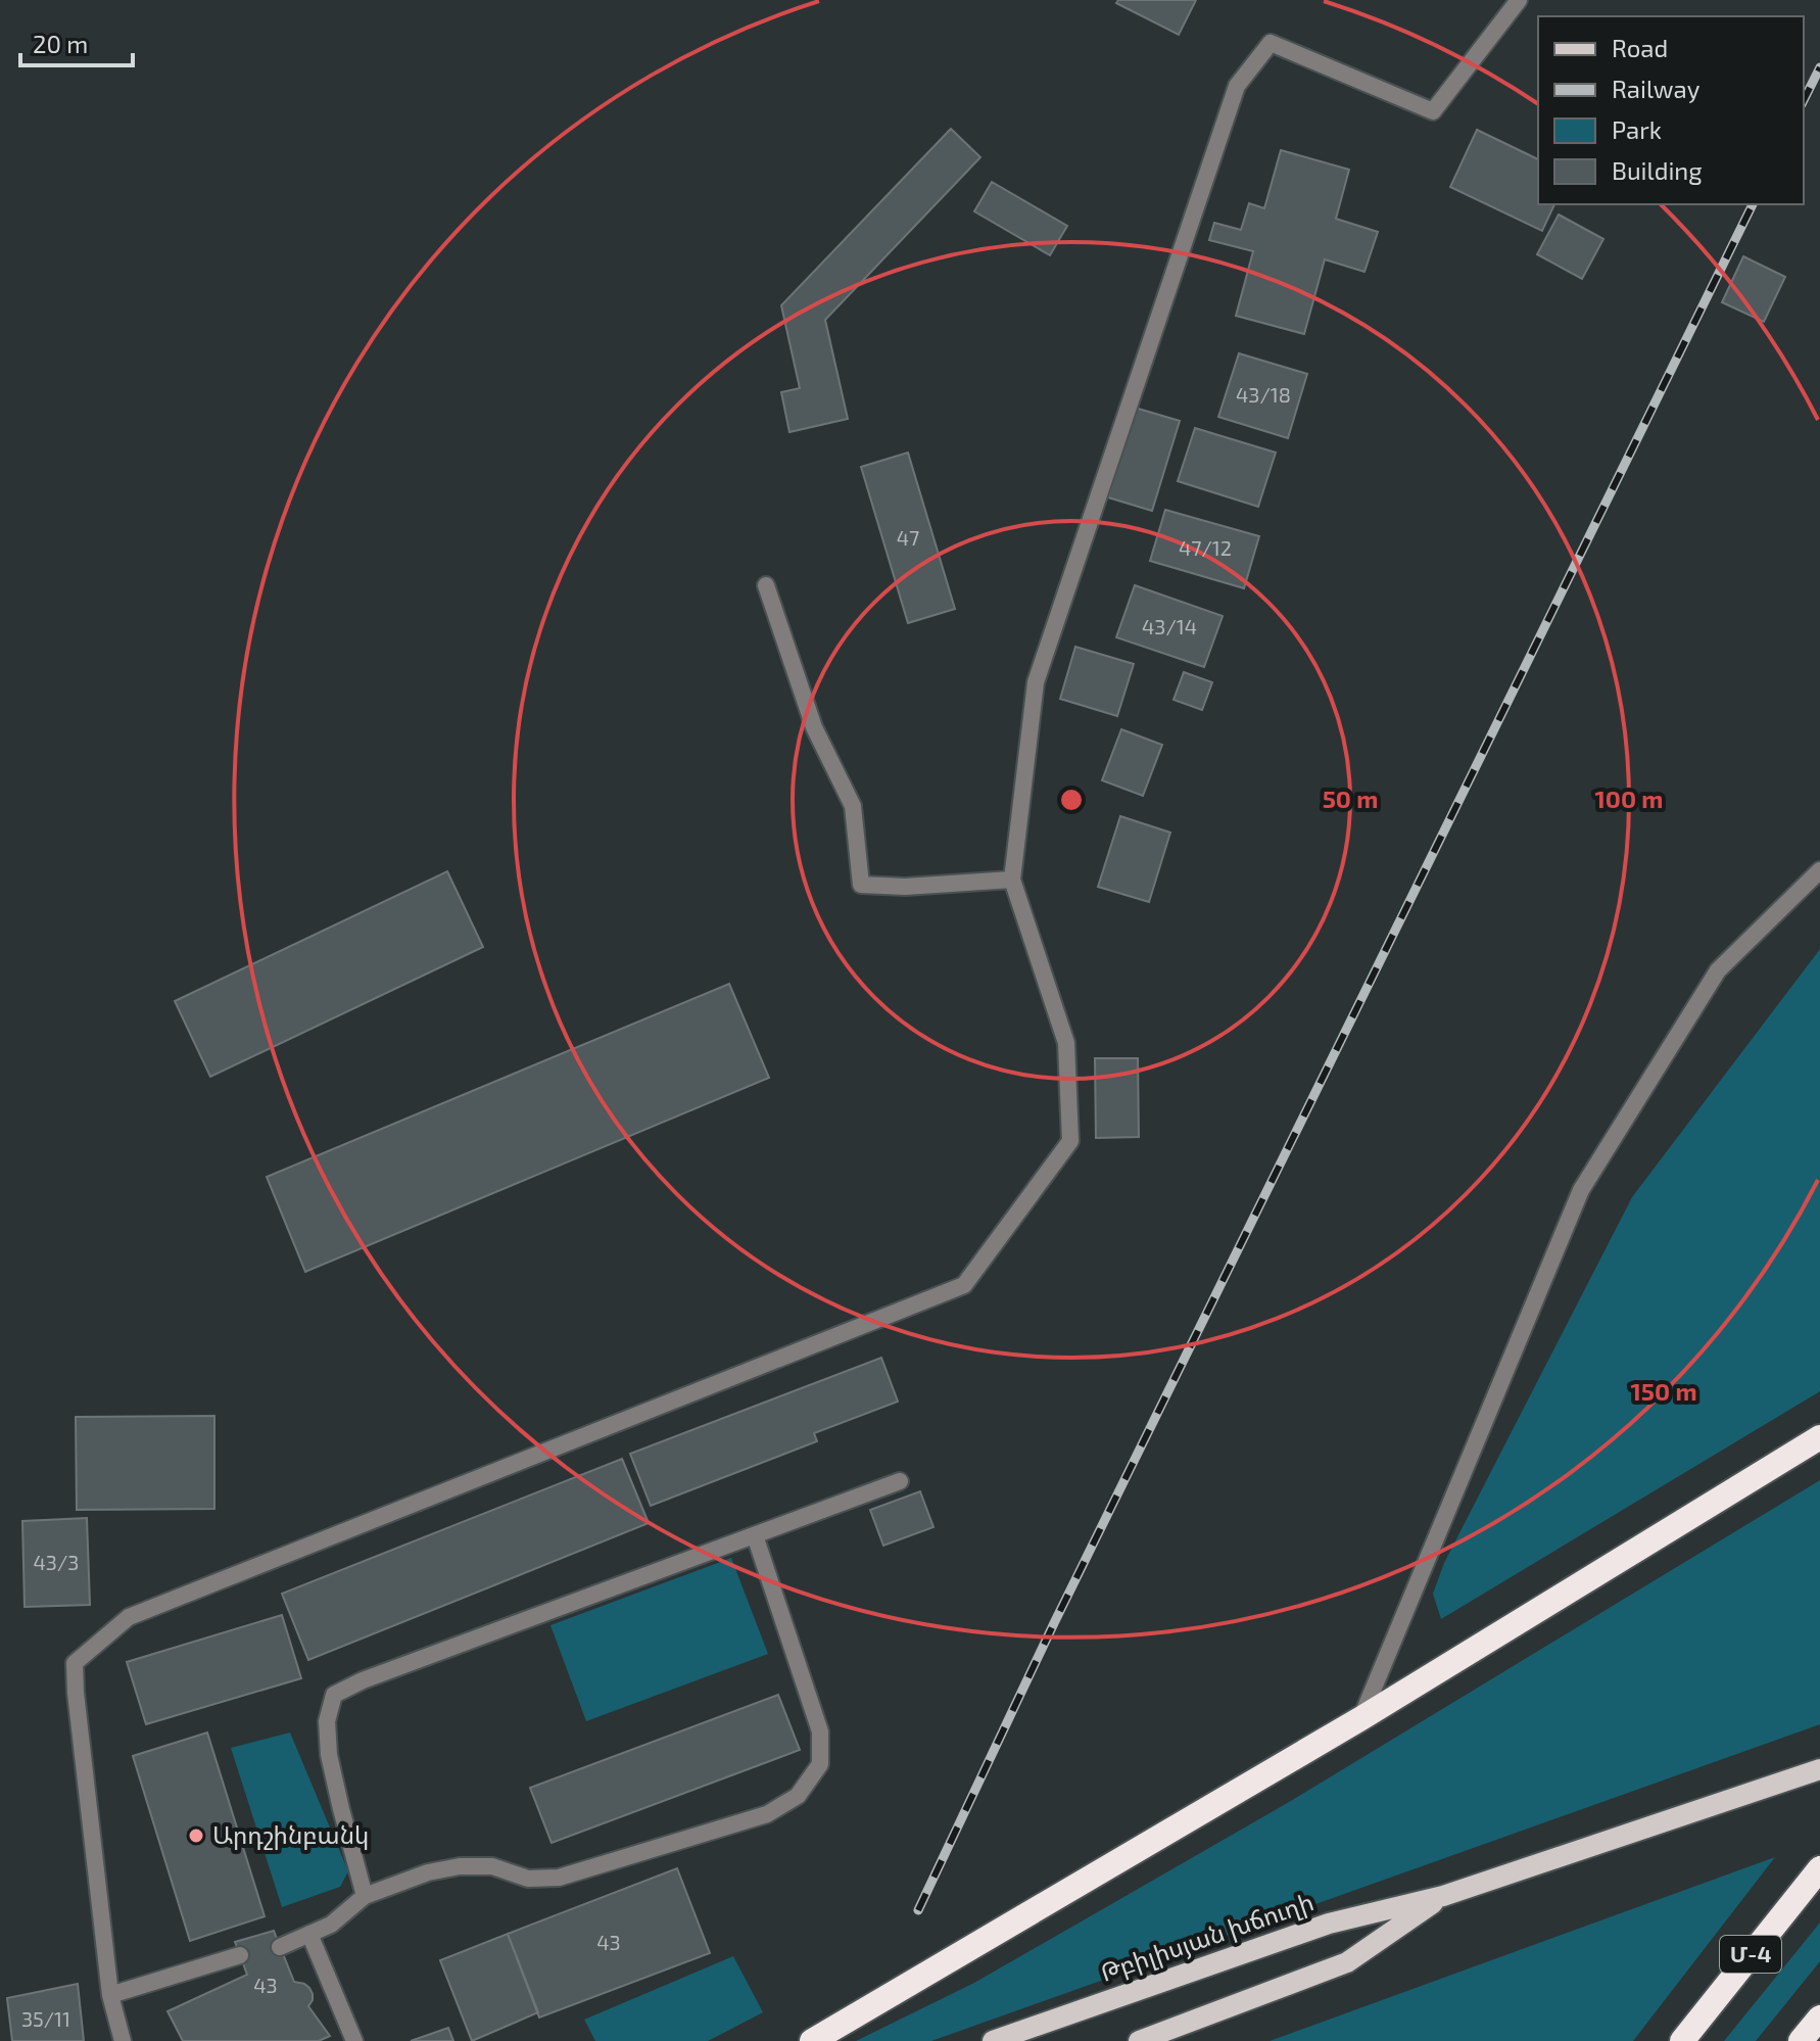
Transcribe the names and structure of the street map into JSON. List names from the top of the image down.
{
  "streets": {
    "highway": ["Մ-4"],
    "main road": ["Թբիլիսյան խճուղի"]
  },
  "places": ["Արդշինբանկ"],
  "house_numbers": [
    "43/18",
    "47",
    "47/12",
    "43/14",
    "43/3",
    "43",
    "43",
    "35/11"
  ],
  "legend": [
    "Road",
    "Railway",
    "Park",
    "Building"
  ],
  "scale_bar": "20 m",
  "rings": ["50 m", "100 m", "150 m"]
}
